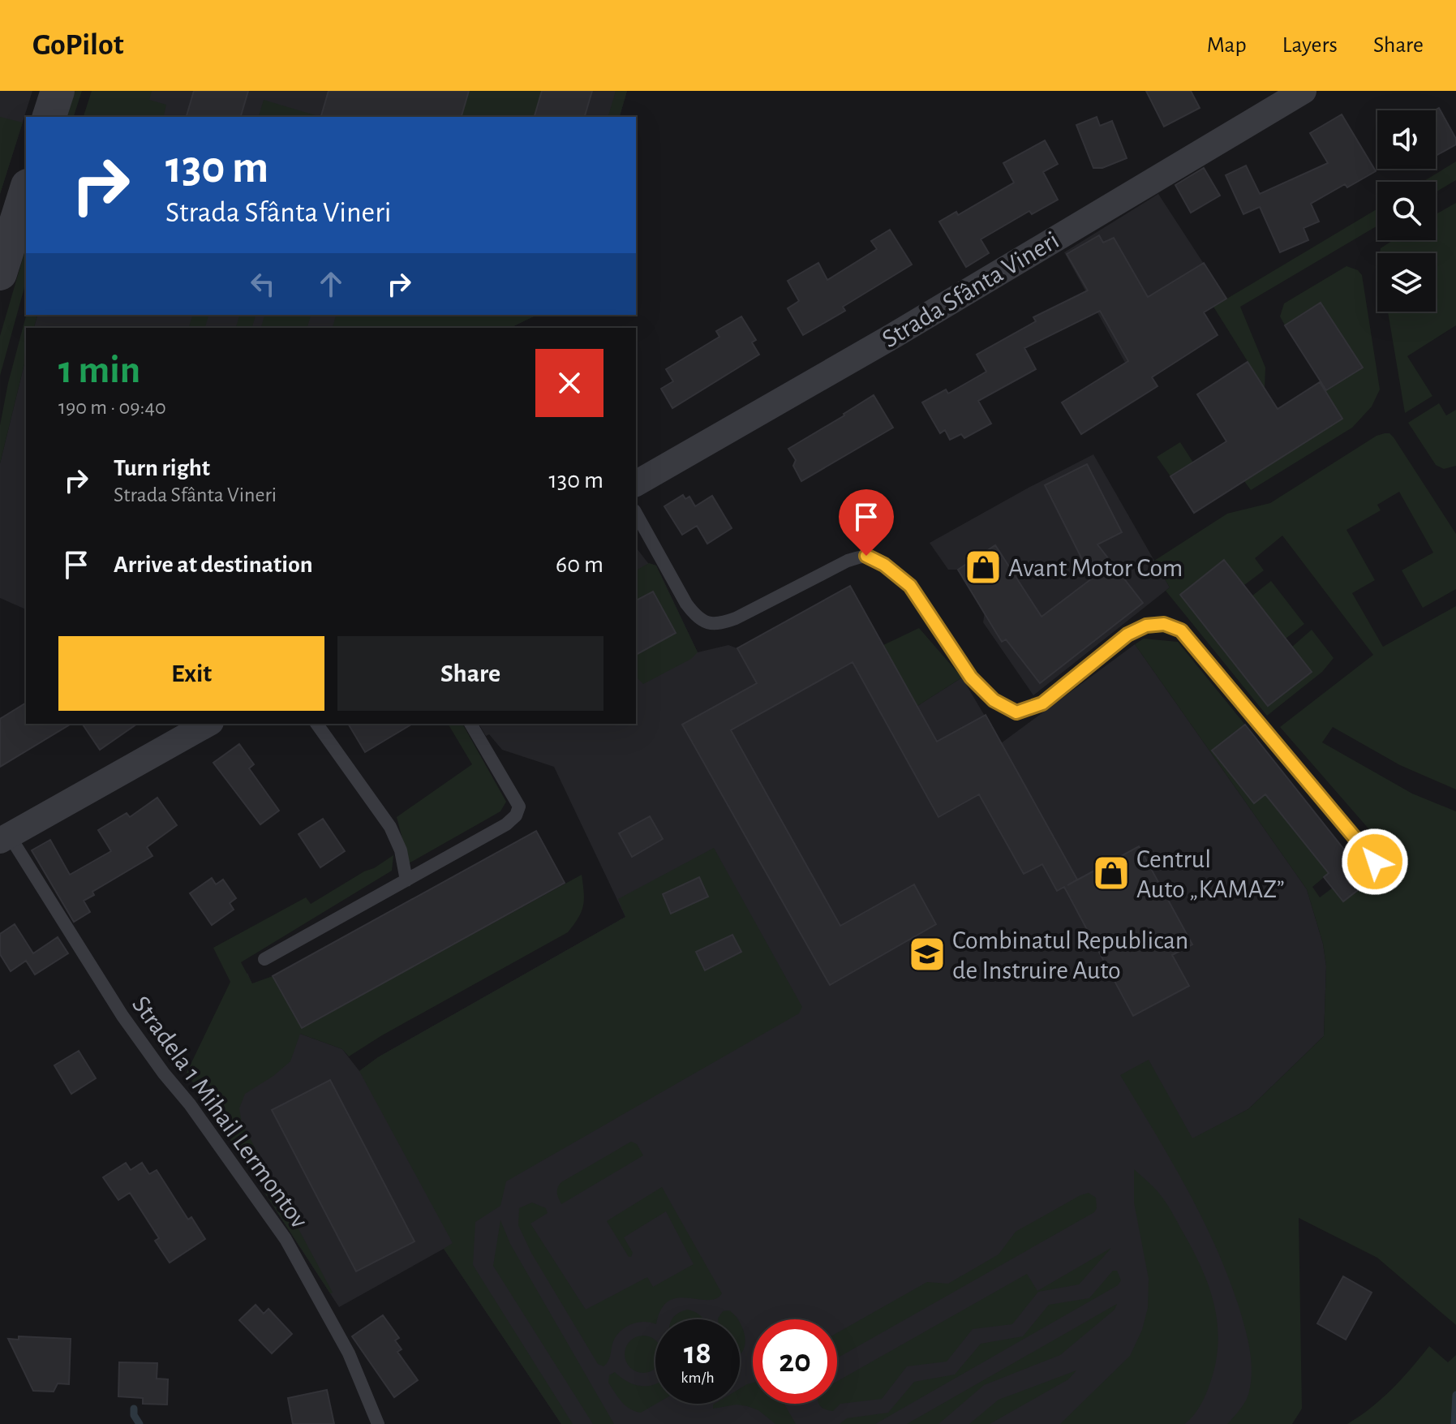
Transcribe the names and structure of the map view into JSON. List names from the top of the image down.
{
  "streets": {
    "street": ["Strada Sfânta Vineri"],
    "lane": ["Stradela 1 Mihail Lermontov"]
  },
  "places": {
    "shop": ["Avant Motor Com", "Centrul Auto „KAMAZ”"],
    "school or university": ["Combinatul Republican de Instruire Auto"]
  },
  "page": {
    "header": "GoPilot",
    "nav": ["Map", "Layers", "Share"],
    "turn": ["130 m", "Strada Sfânta Vineri"],
    "heading": ["1 min", "190 m · 09:40"],
    "list": [
      {
        "name": "Turn right",
        "note": "Strada Sfânta Vineri",
        "value": "130 m"
      },
      {
        "name": "Arrive at destination",
        "value": "60 m"
      }
    ],
    "buttons": ["Exit", "Share"],
    "speed": "18 km/h",
    "limit": "20"
  }
}
